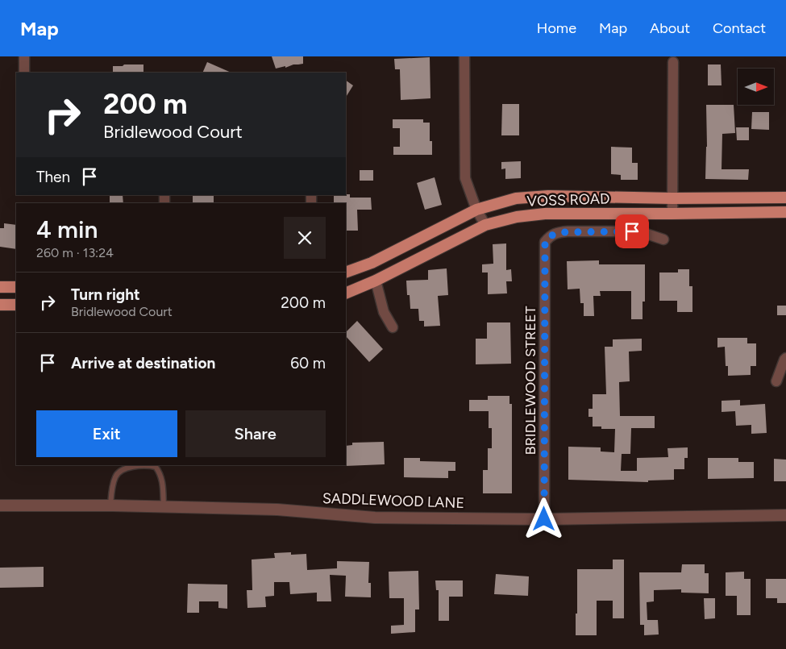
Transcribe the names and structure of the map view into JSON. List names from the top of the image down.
{
  "streets": {
    "main road": ["VOSS ROAD"],
    "street": ["BRIDLEWOOD STREET", "SADDLEWOOD LANE"]
  },
  "crossings": [
    ["BRIDLEWOOD STREET", "SADDLEWOOD LANE"]
  ],
  "north": "right",
  "page": {
    "header": "Map",
    "nav": [
      "Home",
      "Map",
      "About",
      "Contact"
    ],
    "turn": ["200 m", "Bridlewood Court"],
    "then": "Then",
    "heading": ["4 min", "260 m · 13:24"],
    "list": [
      {
        "name": "Turn right",
        "note": "Bridlewood Court",
        "value": "200 m"
      },
      {
        "name": "Arrive at destination",
        "value": "60 m"
      }
    ],
    "buttons": ["Exit", "Share"]
  }
}
